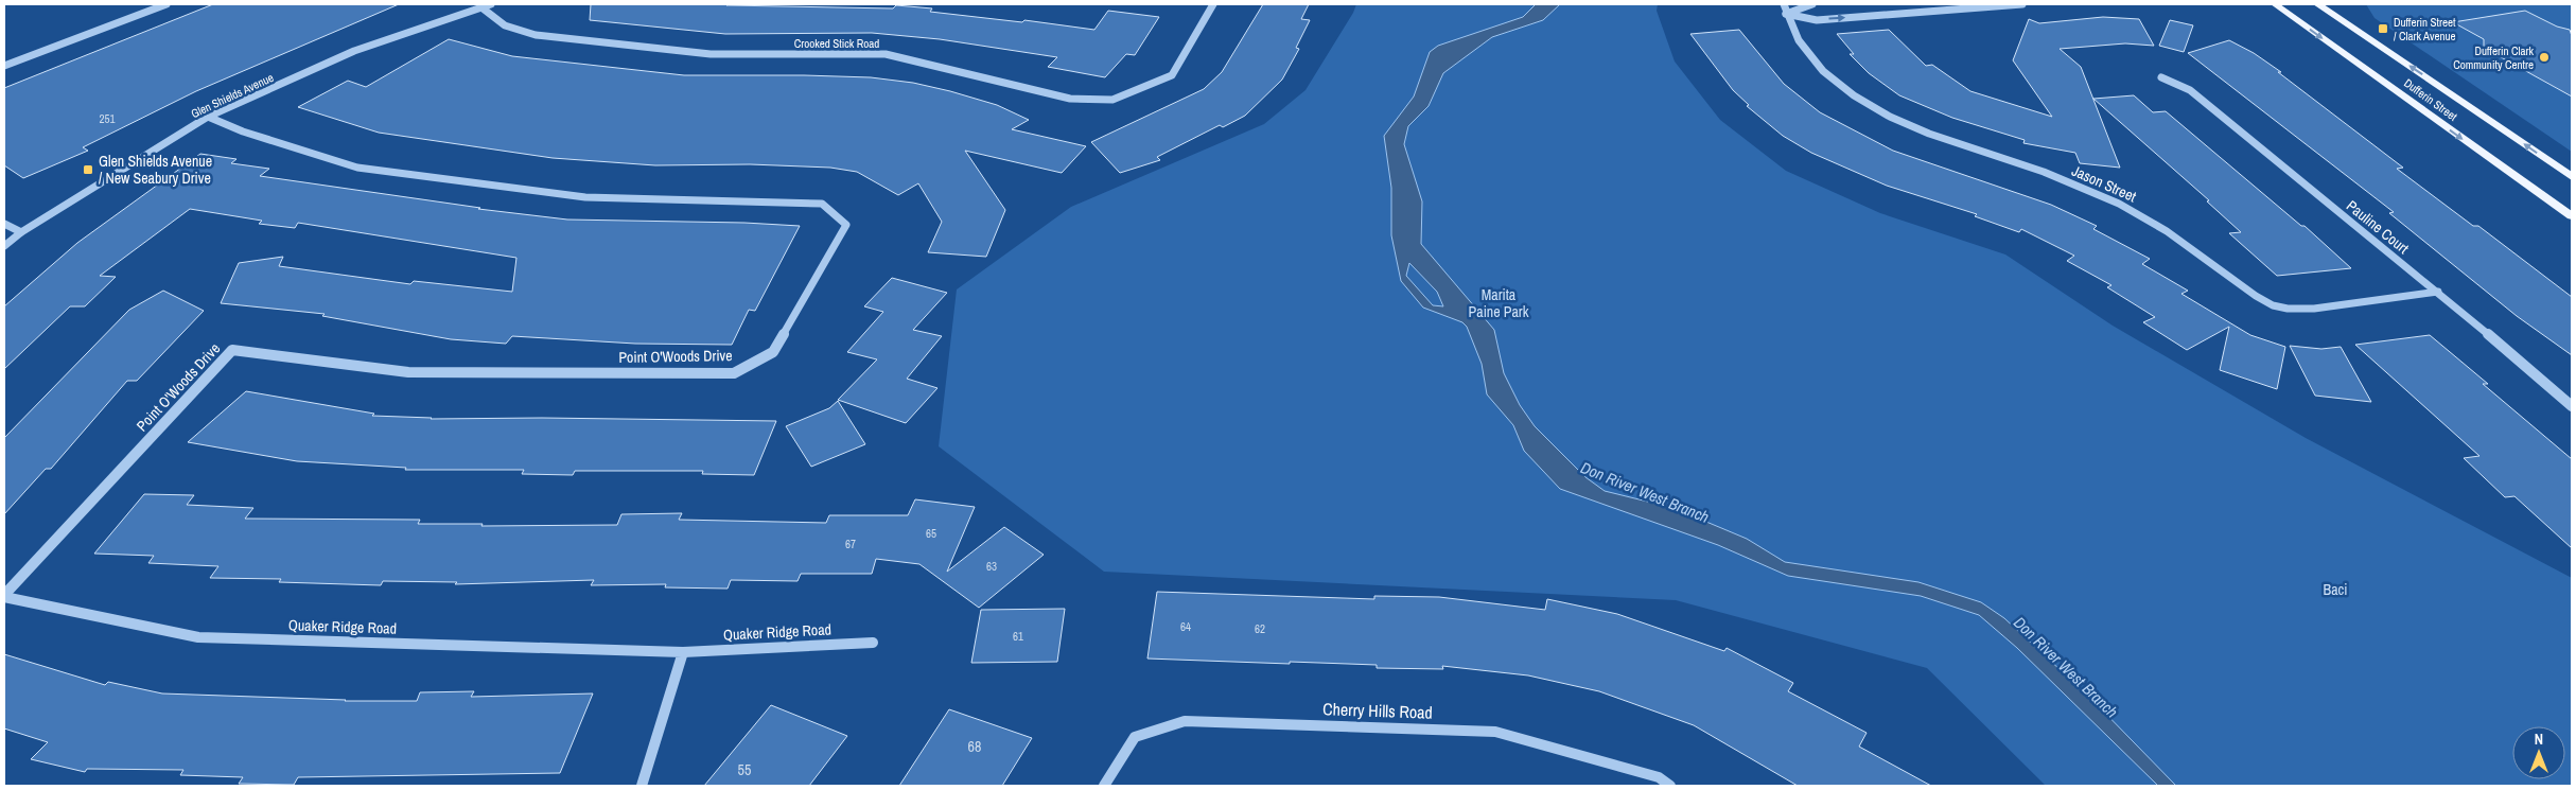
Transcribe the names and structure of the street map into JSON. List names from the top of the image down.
{
  "streets": {
    "main road": ["Dufferin Street"],
    "street": [
      "Crooked Stick Road",
      "Glen Shields Avenue",
      "Jason Street",
      "Pauline Court",
      "Point O'Woods Drive",
      "Quaker Ridge Road",
      "Cherry Hills Road"
    ]
  },
  "crossings": [
    ["Crooked Stick Road", "Glen Shields Avenue"],
    ["Glen Shields Avenue", "Point O'Woods Drive"],
    ["Jason Street", "Pauline Court"],
    ["Point O'Woods Drive", "Quaker Ridge Road"]
  ],
  "water": ["Don River West Branch"],
  "parks": ["Marita Paine Park", "Baci"],
  "places": {
    "transit": ["Dufferin Street / Clark Avenue", "Glen Shields Avenue / New Seabury Drive"],
    "other": ["Dufferin Clark Community Centre"]
  },
  "house_numbers": [
    "251",
    "65",
    "67",
    "63",
    "64",
    "62",
    "61",
    "68",
    "55"
  ],
  "north": "top"
}
